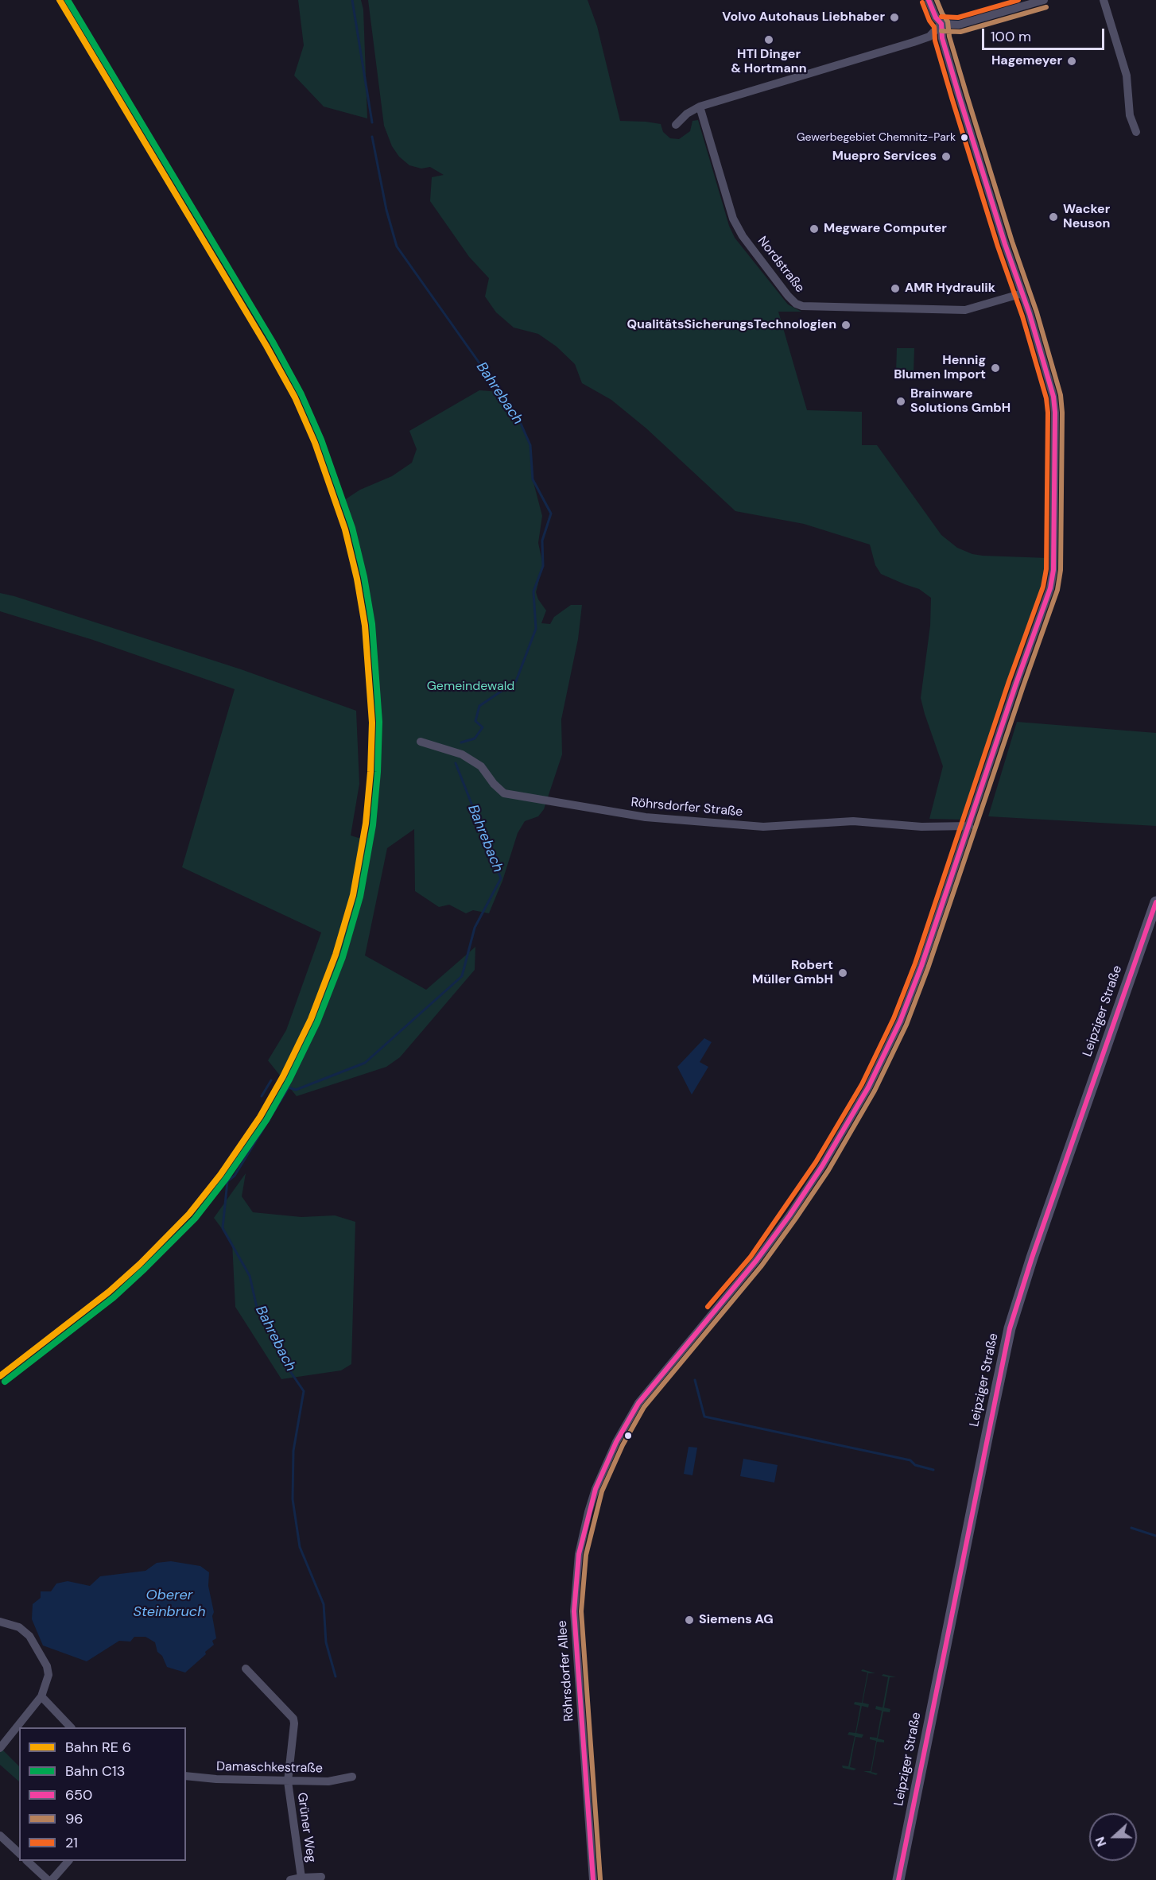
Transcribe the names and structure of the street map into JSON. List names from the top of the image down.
{
  "streets": {
    "main road": ["Leipziger Straße"],
    "street": [
      "Nordstraße",
      "Röhrsdorfer Straße",
      "Röhrsdorfer Allee",
      "Damaschkestraße",
      "Grüner Weg"
    ]
  },
  "crossings": [
    ["Nordstraße", "Röhrsdorfer Allee"],
    ["Röhrsdorfer Straße", "Röhrsdorfer Allee"],
    ["Damaschkestraße", "Grüner Weg"]
  ],
  "water": ["Bahrebach", "Oberer Steinbruch"],
  "parks": ["Gemeindewald"],
  "places": [
    "Volvo Autohaus Liebhaber",
    "HTI Dinger & Hortmann",
    "Hagemeyer",
    "Gewerbegebiet Chemnitz-Park",
    "Muepro Services",
    "Wacker Neuson",
    "Megware Computer",
    "AMR Hydraulik",
    "QualitätsSicherungsTechnologien",
    "Hennig Blumen Import",
    "Brainware Solutions GmbH",
    "Robert Müller GmbH",
    "Siemens AG"
  ],
  "lines": [
    "rail line C13",
    "transit line 650",
    "transit line 96",
    "transit line 21"
  ],
  "legend": [
    "Bahn RE 6",
    "Bahn C13",
    "650",
    "96",
    "21"
  ],
  "scale_bar": "100 m",
  "north": "left"
}
